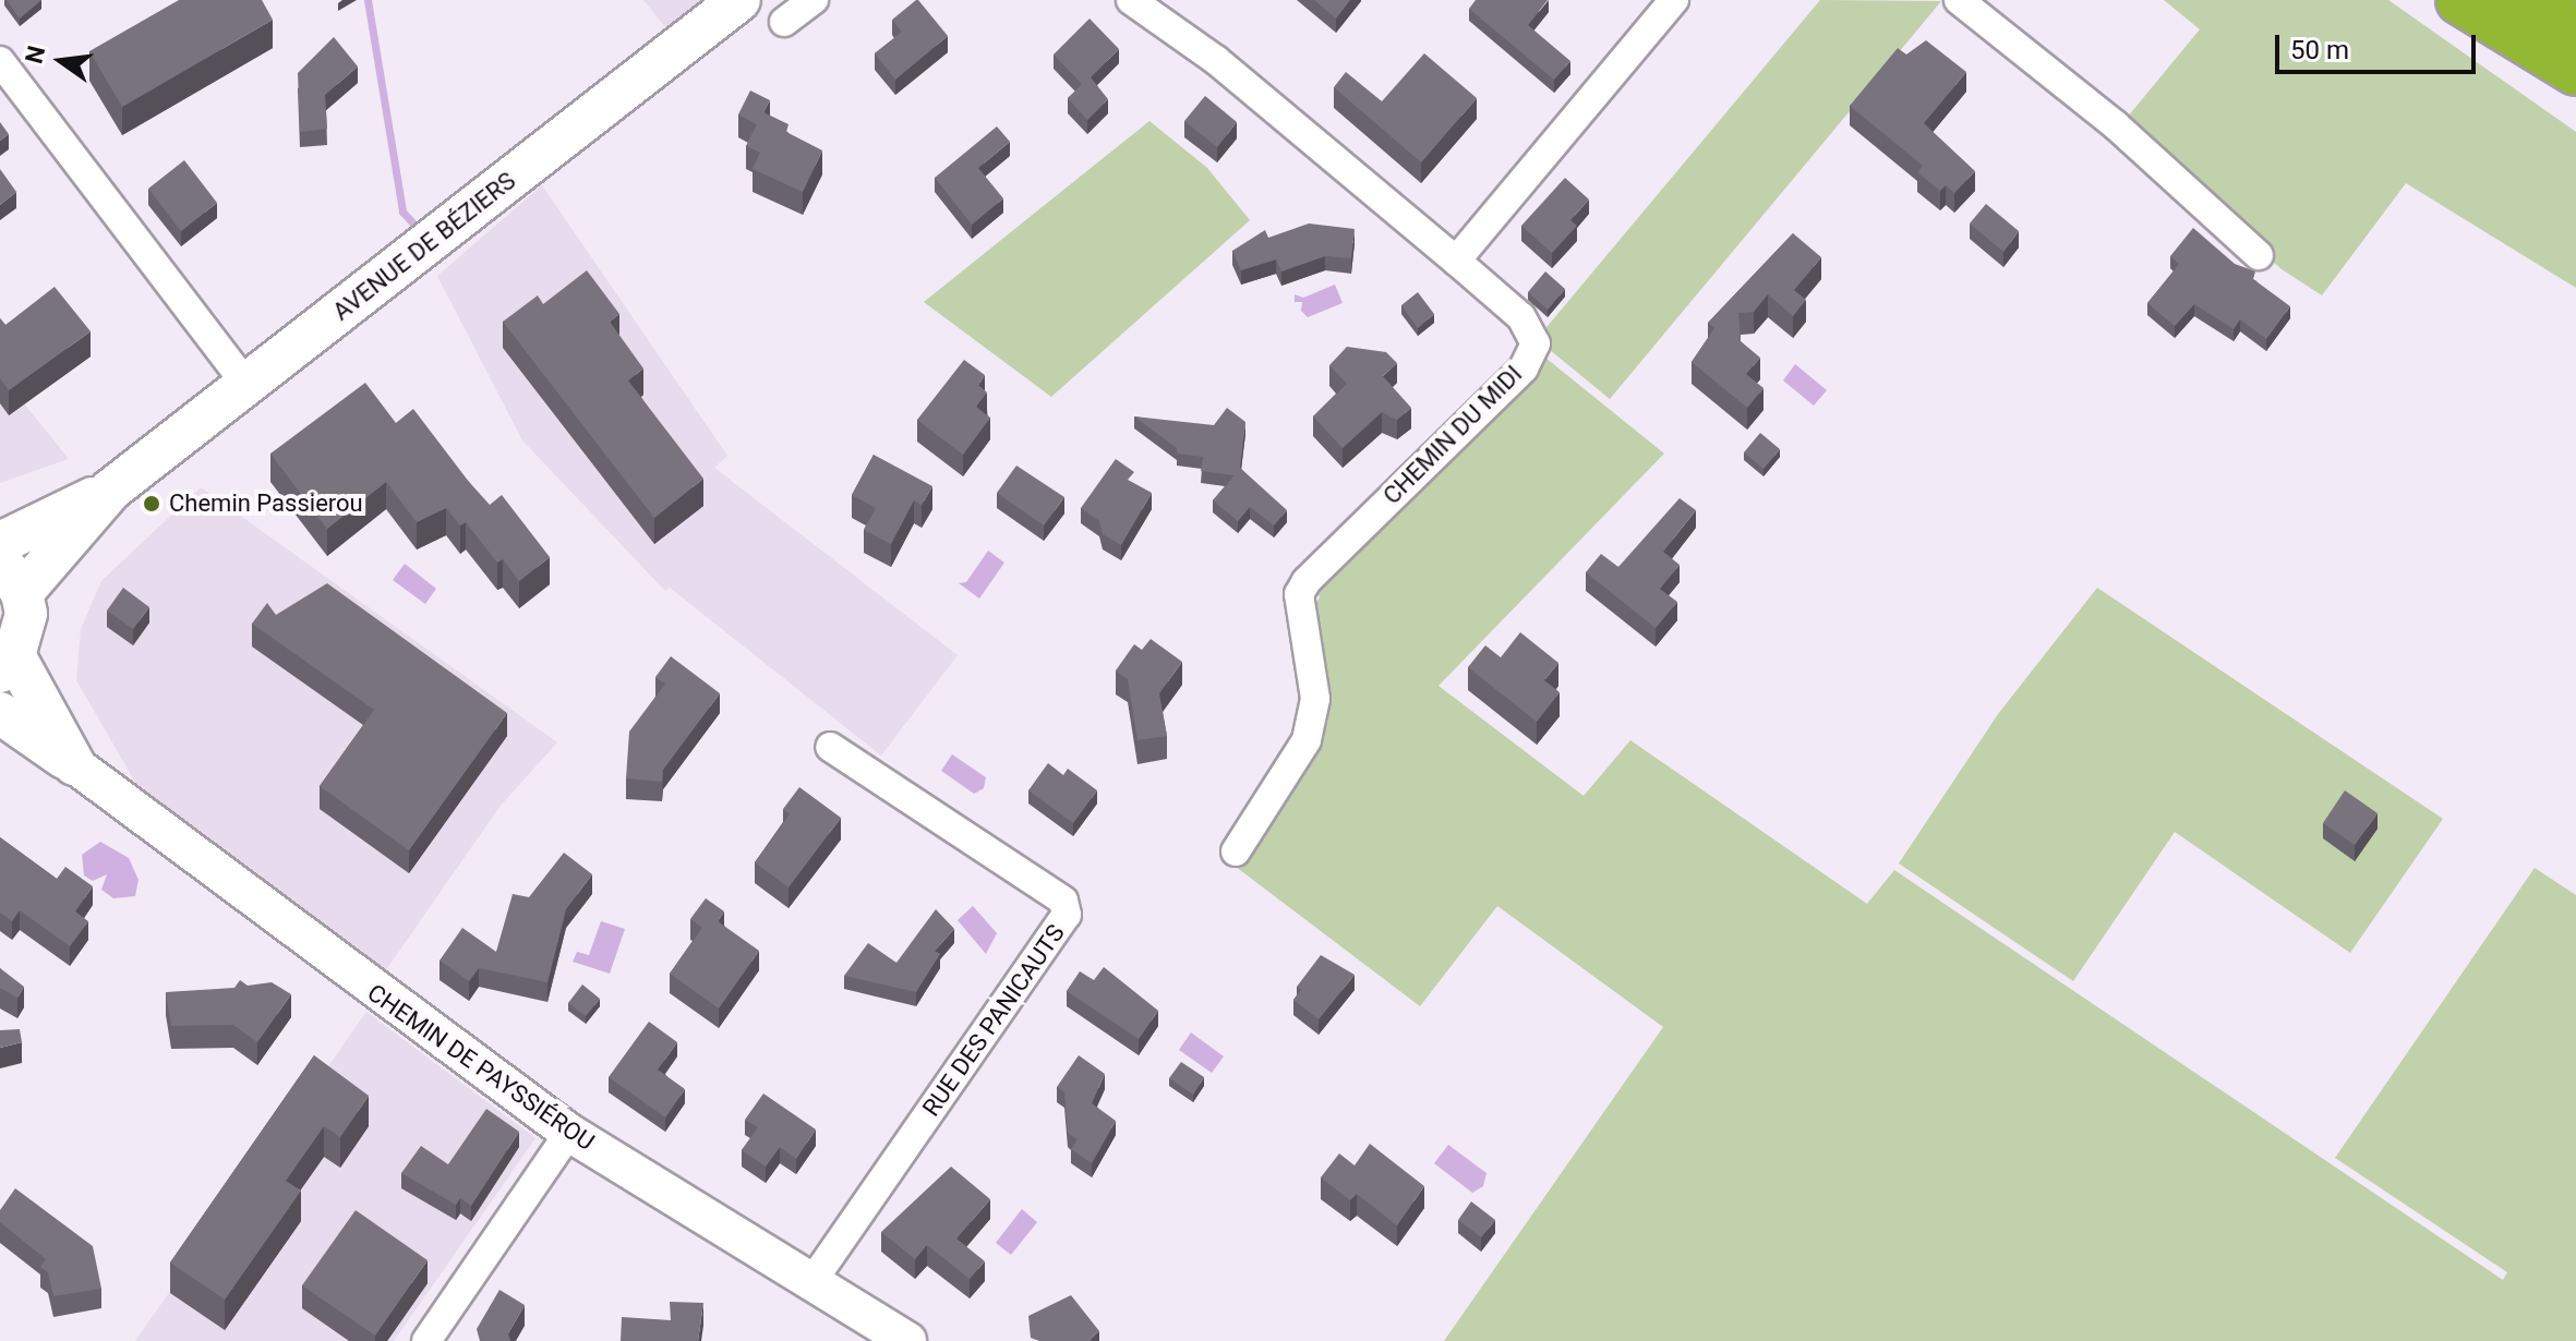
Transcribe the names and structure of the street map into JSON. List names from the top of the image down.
{
  "streets": {
    "main road": ["AVENUE DE BÉZIERS", "CHEMIN DE PAYSSIÉROU"],
    "street": ["CHEMIN DU MIDI", "RUE DES PANICAUTS"]
  },
  "crossings": [
    ["RUE DES PANICAUTS", "CHEMIN DE PAYSSIÉROU"]
  ],
  "places": ["Chemin Passierou"],
  "scale_bar": "50 m",
  "north": "left"
}
